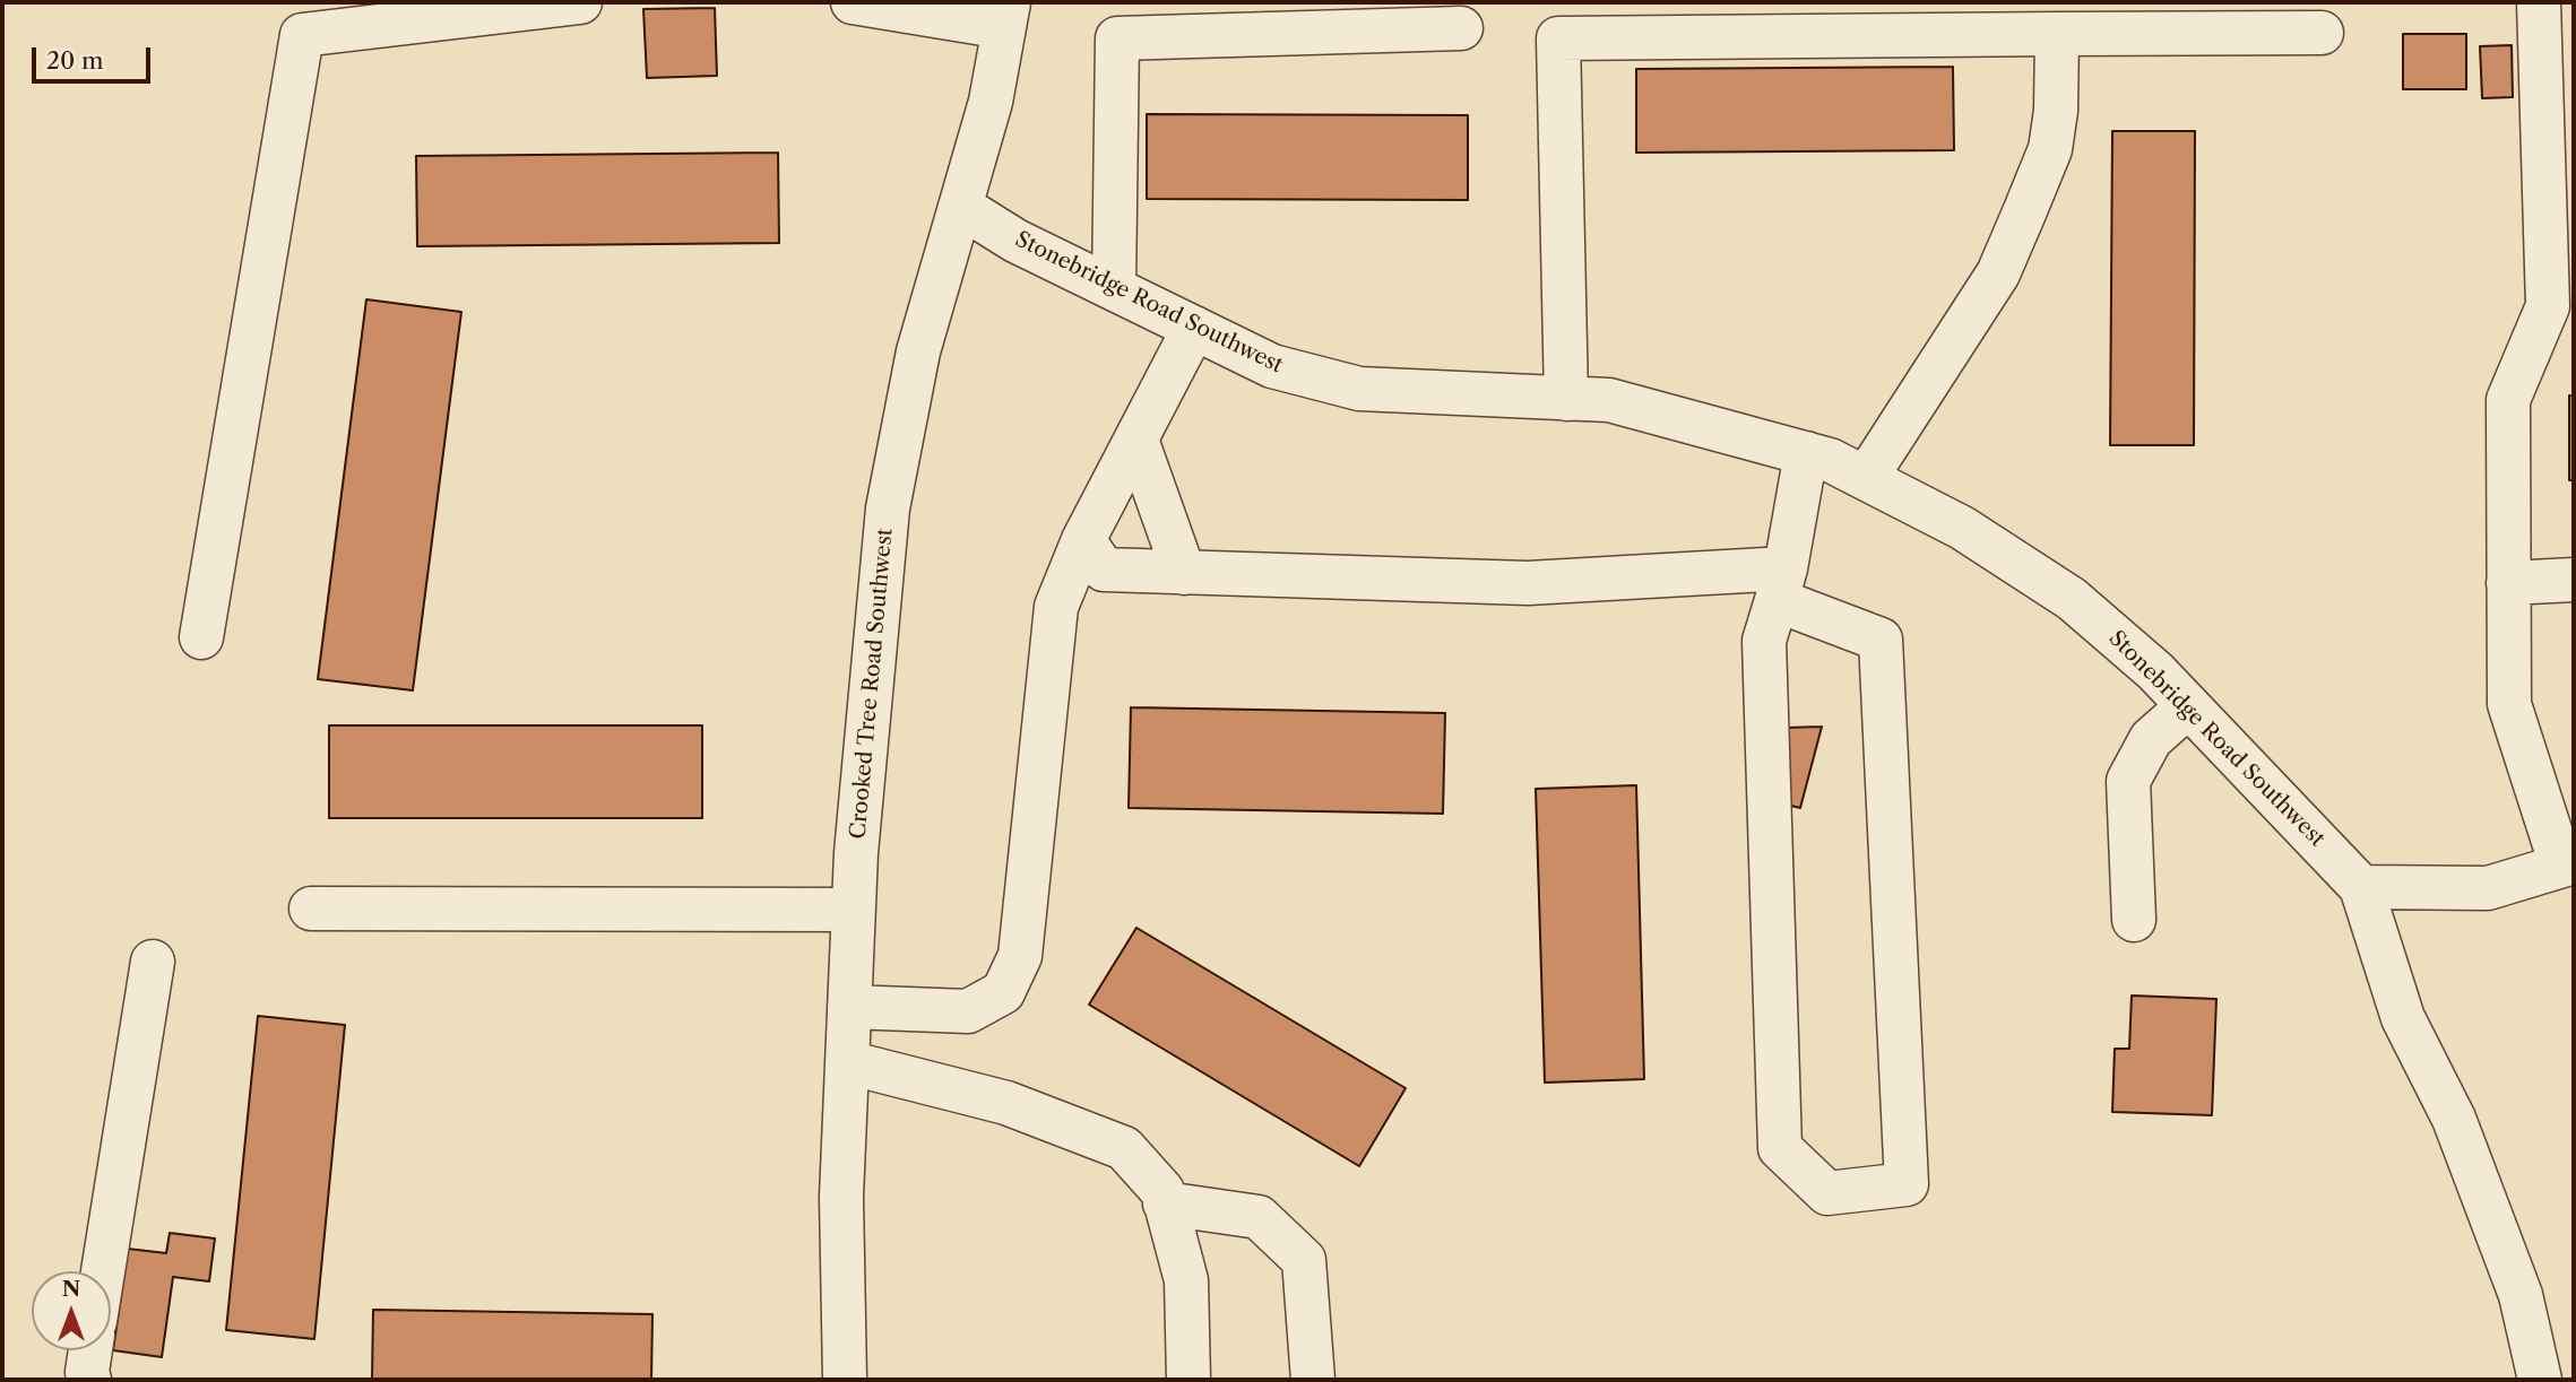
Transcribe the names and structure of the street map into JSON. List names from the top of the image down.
{
  "streets": {
    "street": ["Stonebridge Road Southwest", "Crooked Tree Road Southwest"]
  },
  "crossings": [
    ["Stonebridge Road Southwest", "Crooked Tree Road Southwest"]
  ],
  "scale_bar": "20 m",
  "north": "top"
}
